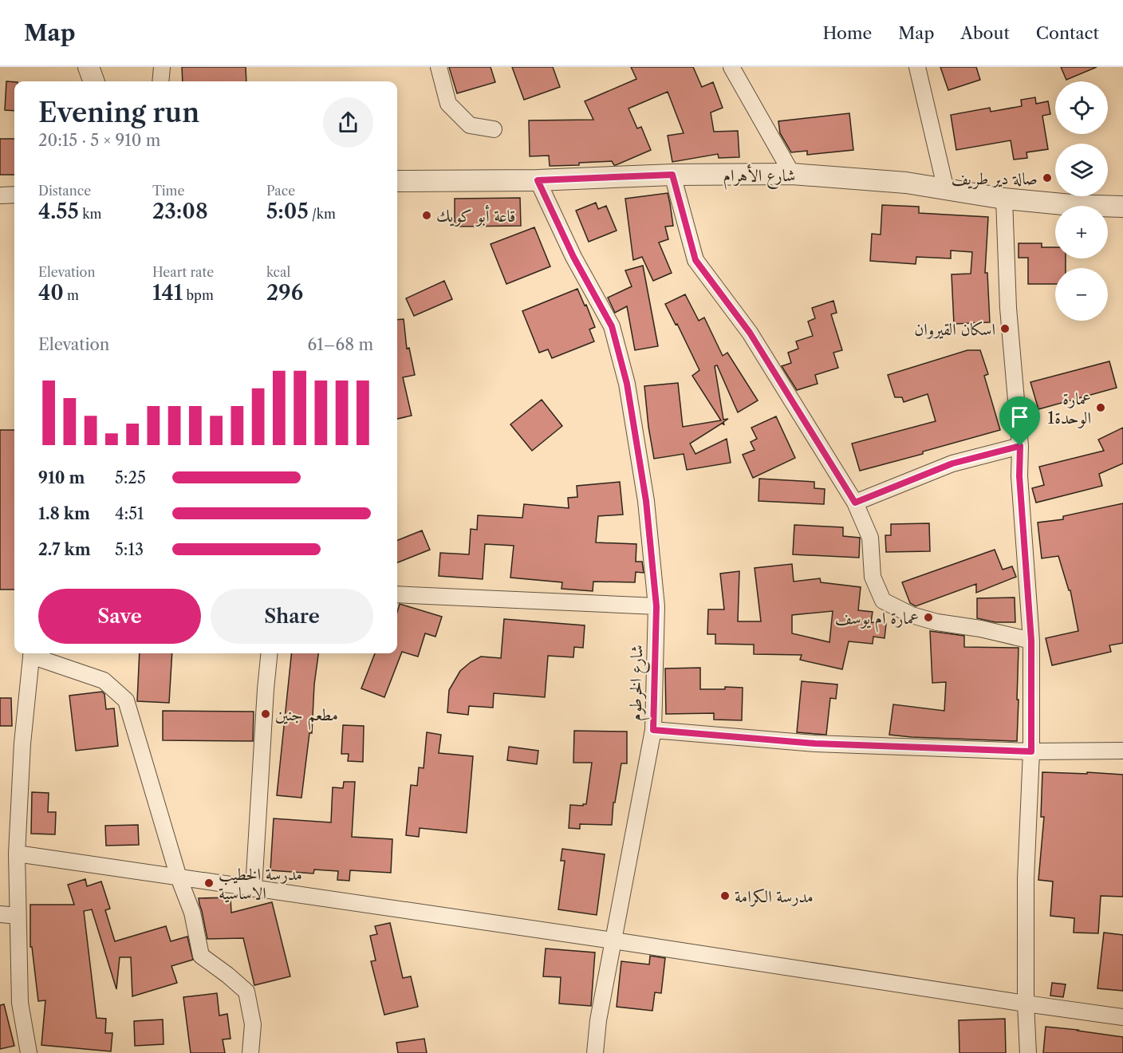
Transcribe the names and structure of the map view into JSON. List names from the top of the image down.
{
  "streets": {
    "street": ["شارع الأهرام", "شارع الخرطوم"]
  },
  "crossings": [
    ["شارع الأهرام", "شارع الخرطوم"]
  ],
  "places": [
    "صالة دير طريف",
    "قاعة أبو كويك",
    "اسكان القيروان",
    "عمارة الوحدة1",
    "عمارة ام يوسف",
    "مطعم جنين",
    "مدرسة الخطيب الاساسية",
    "مدرسة الكرامة"
  ],
  "page": {
    "header": "Map",
    "nav": [
      "Home",
      "Map",
      "About",
      "Contact"
    ],
    "map_buttons": ["+", "−"],
    "heading": ["Evening run", "20:15 · 5 × 910 m"],
    "stats": [
      ["Distance", "4.55 km"],
      ["Time", "23:08"],
      ["Pace", "5:05 /km"],
      ["Elevation", "40 m"],
      ["Heart rate", "141 bpm"],
      ["kcal", "296"]
    ],
    "chart": ["Elevation", "61–68 m"],
    "list": [
      {
        "name": "910 m",
        "note": "5:25"
      },
      {
        "name": "1.8 km",
        "note": "4:51"
      },
      {
        "name": "2.7 km",
        "note": "5:13"
      }
    ],
    "buttons": ["Save", "Share"]
  }
}
